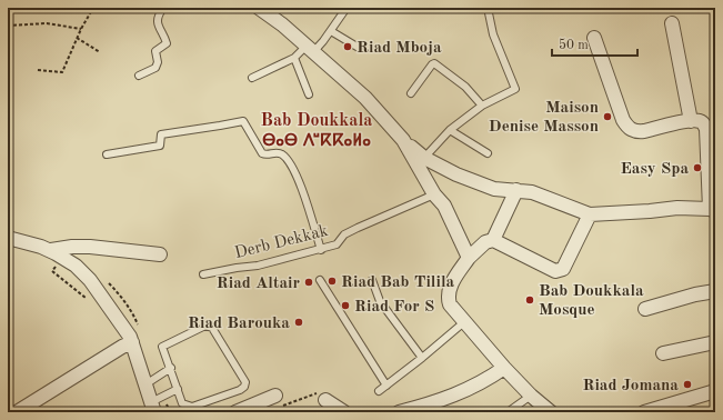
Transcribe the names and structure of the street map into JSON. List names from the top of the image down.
{
  "streets": {
    "lane": ["Derb Dekkak"]
  },
  "districts": ["Bab Doukkala ⴱⴰⴱ ⴷⵯⴽⴽⴰⵍⴰ"],
  "places": [
    "Riad Mboja",
    "Maison Denise Masson",
    "Easy Spa",
    "Riad Bab Tilila",
    "Riad Altair",
    "Bab Doukkala Mosque",
    "Riad For S",
    "Riad Barouka",
    "Riad Jomana"
  ],
  "scale_bar": "50 m"
}
